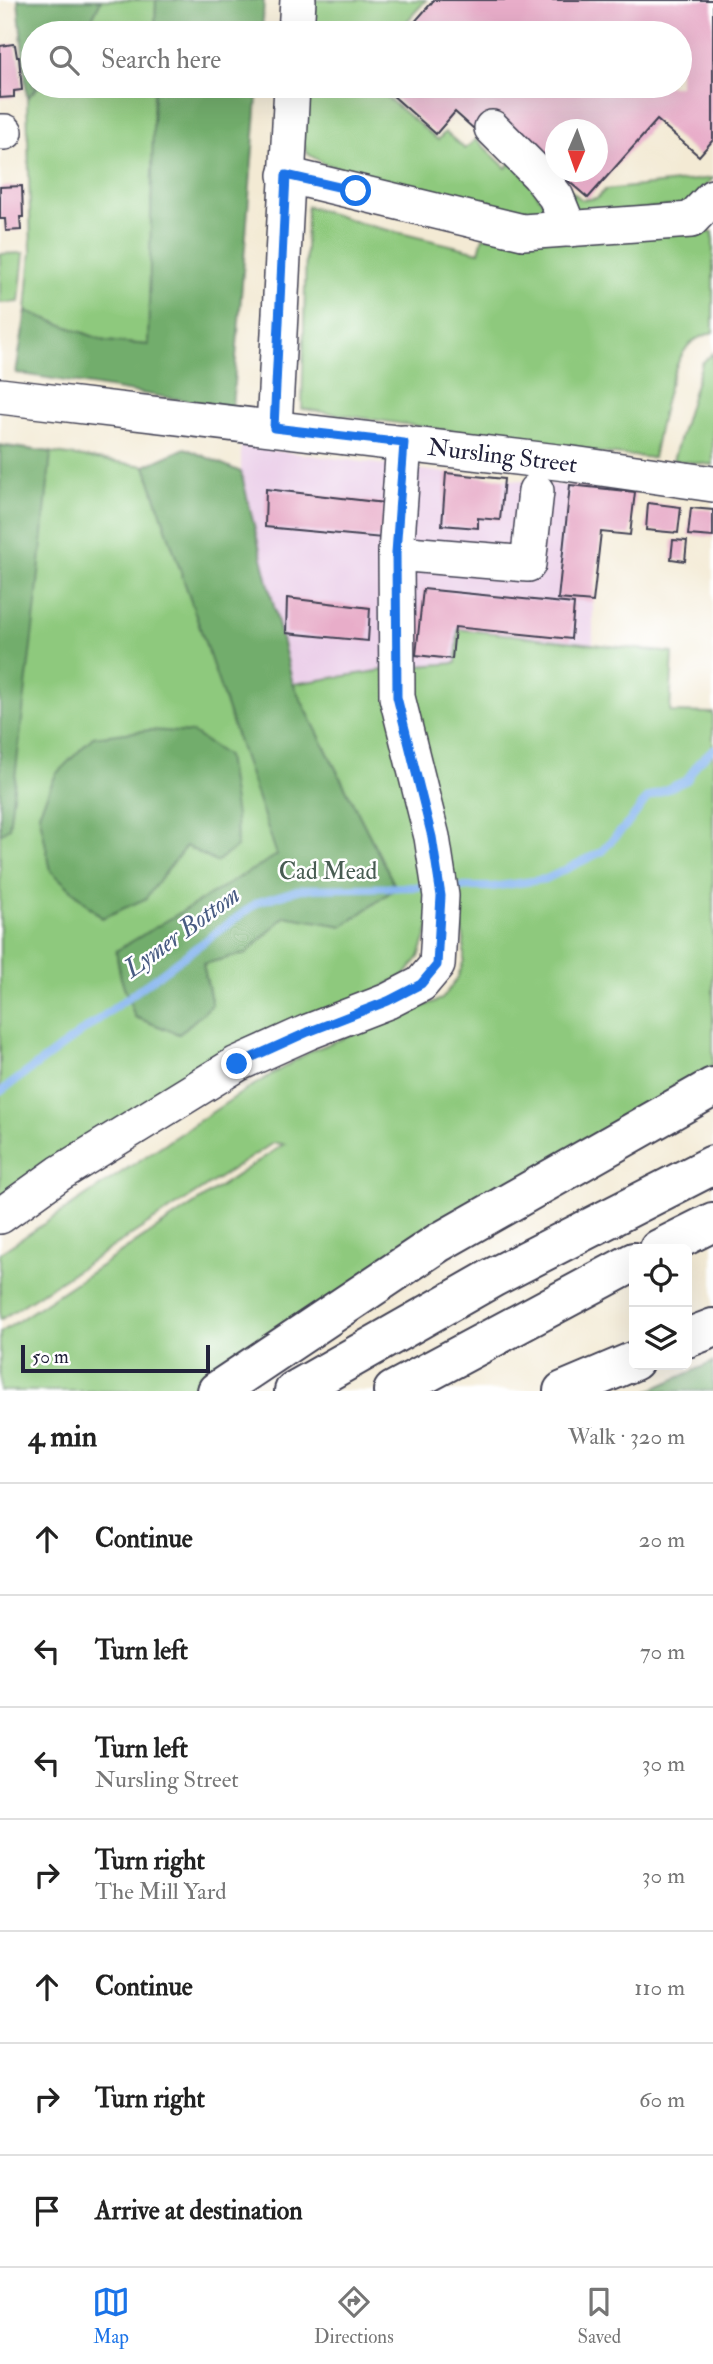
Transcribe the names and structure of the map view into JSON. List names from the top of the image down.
{
  "streets": {
    "street": ["Nursling Street"]
  },
  "water": ["Lymer Bottom"],
  "parks": ["Cad Mead"],
  "scale_bar": "50 m",
  "north": "bottom",
  "page": {
    "search": "Search here",
    "scale": "50 m",
    "heading": ["4 min", "Walk · 320 m"],
    "list": [
      ["Continue", "20 m"],
      ["Turn left", "70 m"],
      ["Turn left", "Nursling Street", "30 m"],
      ["Turn right", "The Mill Yard", "30 m"],
      ["Continue", "110 m"],
      ["Turn right", "60 m"],
      "Arrive at destination"
    ],
    "nav": ["Map", "Directions", "Saved"]
  }
}
